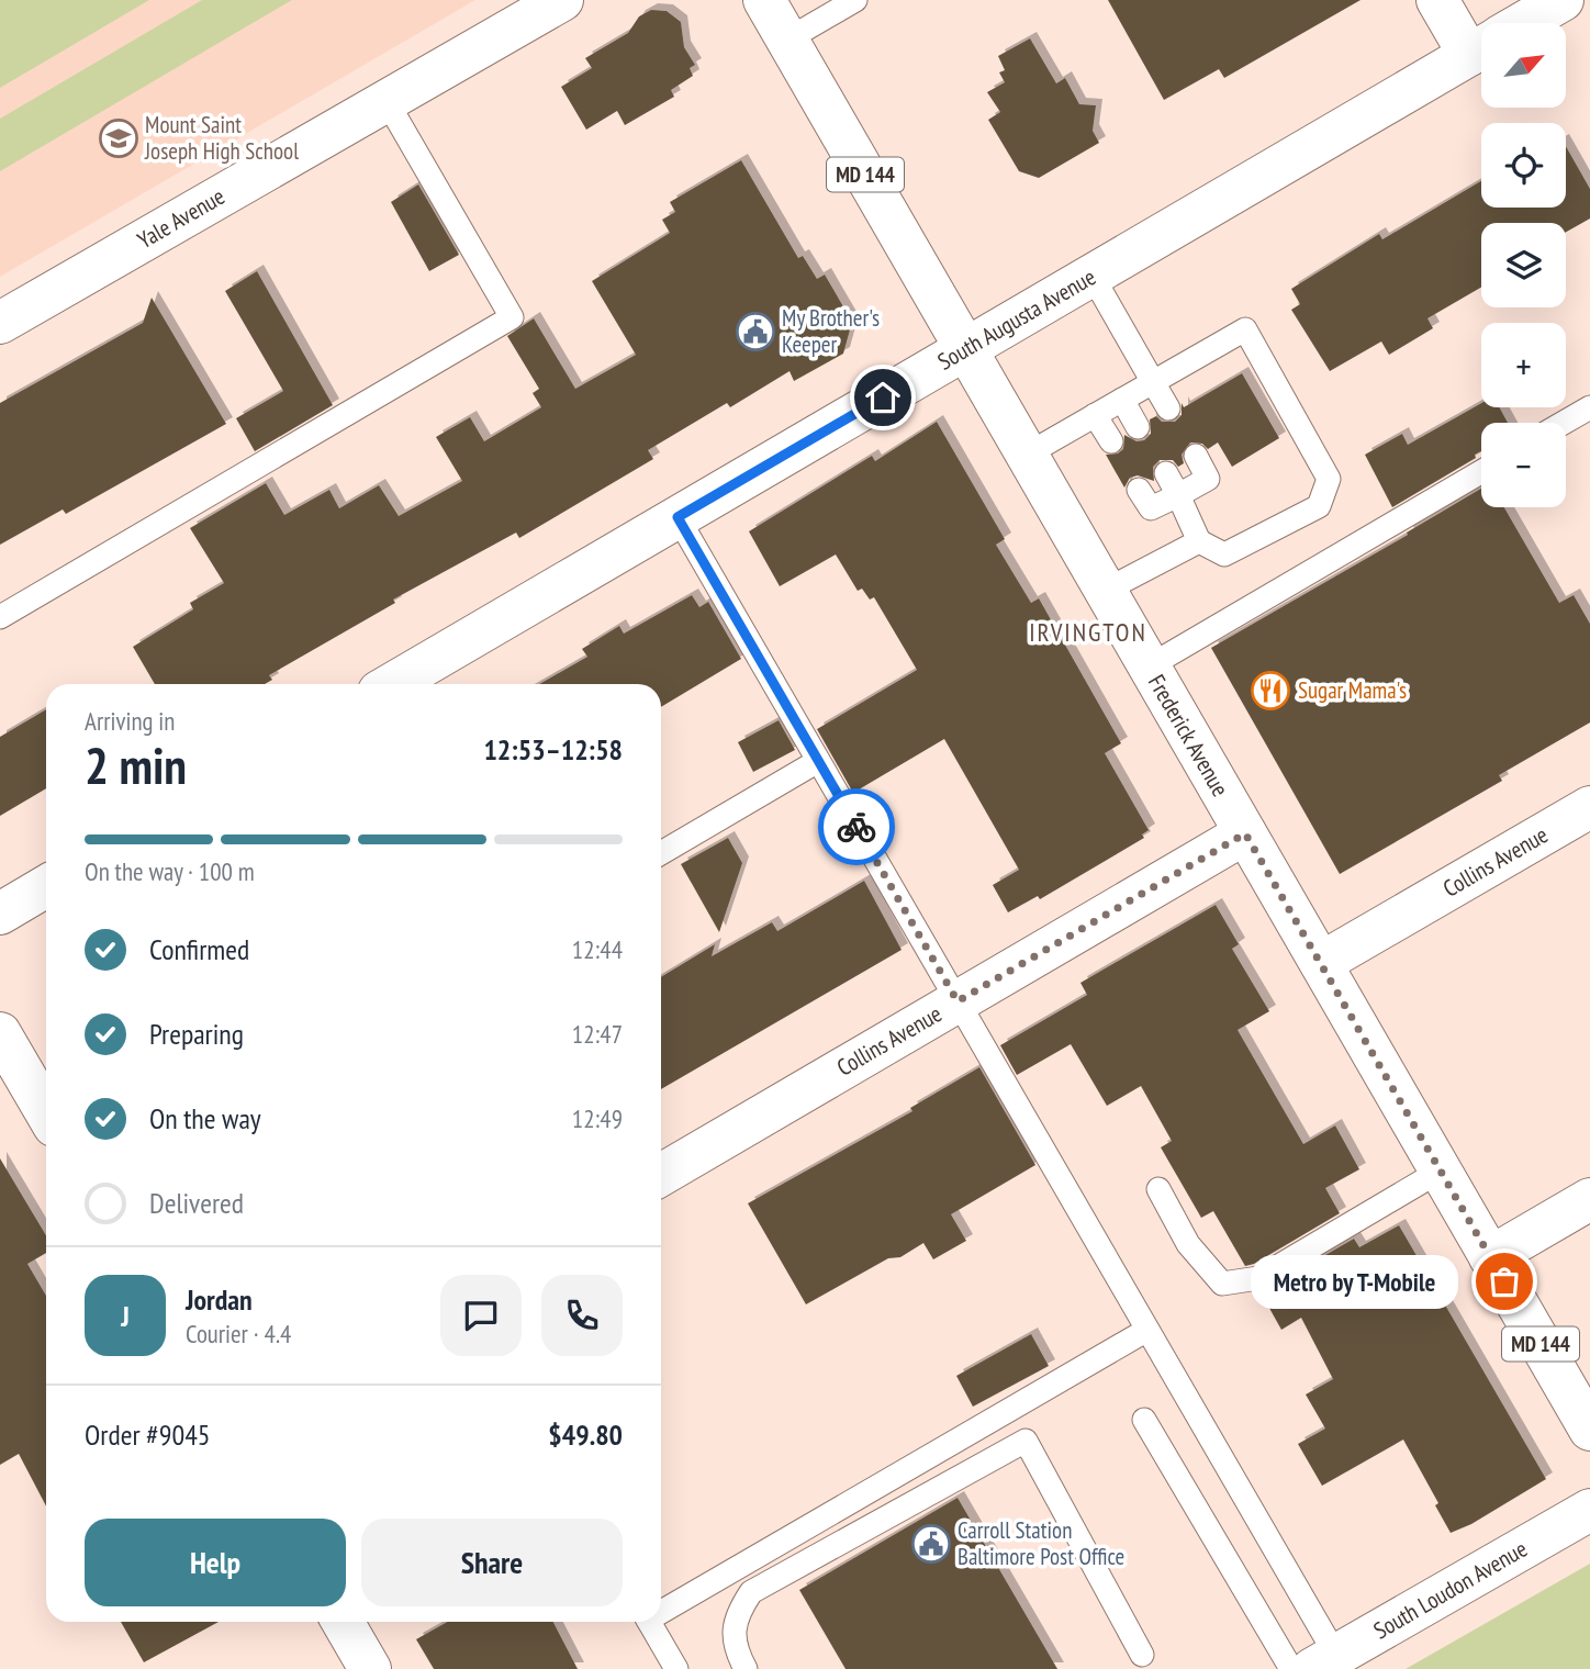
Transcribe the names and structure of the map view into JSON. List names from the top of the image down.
{
  "streets": {
    "street": [
      "MD 144",
      "Yale Avenue",
      "South Augusta Avenue",
      "Frederick Avenue",
      "Collins Avenue",
      "South Loudon Avenue"
    ]
  },
  "crossings": [
    ["South Augusta Avenue", "Frederick Avenue"],
    ["Frederick Avenue", "Collins Avenue"]
  ],
  "districts": ["IRVINGTON"],
  "places": {
    "school or university": ["Mount Saint Joseph High School"],
    "public building": ["My Brother's Keeper", "Carroll Station Baltimore Post Office"],
    "restaurant": ["Sugar Mama's"],
    "other": ["Metro by T-Mobile"]
  },
  "north": "top right",
  "page": {
    "map_buttons": ["+", "−"],
    "heading": ["2 min", "Arriving in", "12:53–12:58"],
    "panel": [
      "Jordan",
      "Courier · 4.4",
      "Order #9045",
      "$49.80"
    ],
    "bar": "On the way · 100 m",
    "list": [
      ["Confirmed", "12:44"],
      ["Preparing", "12:47"],
      ["On the way", "12:49"],
      "Delivered"
    ],
    "bubble": "Metro by T-Mobile",
    "round": "J",
    "buttons": ["Help", "Share"]
  }
}
